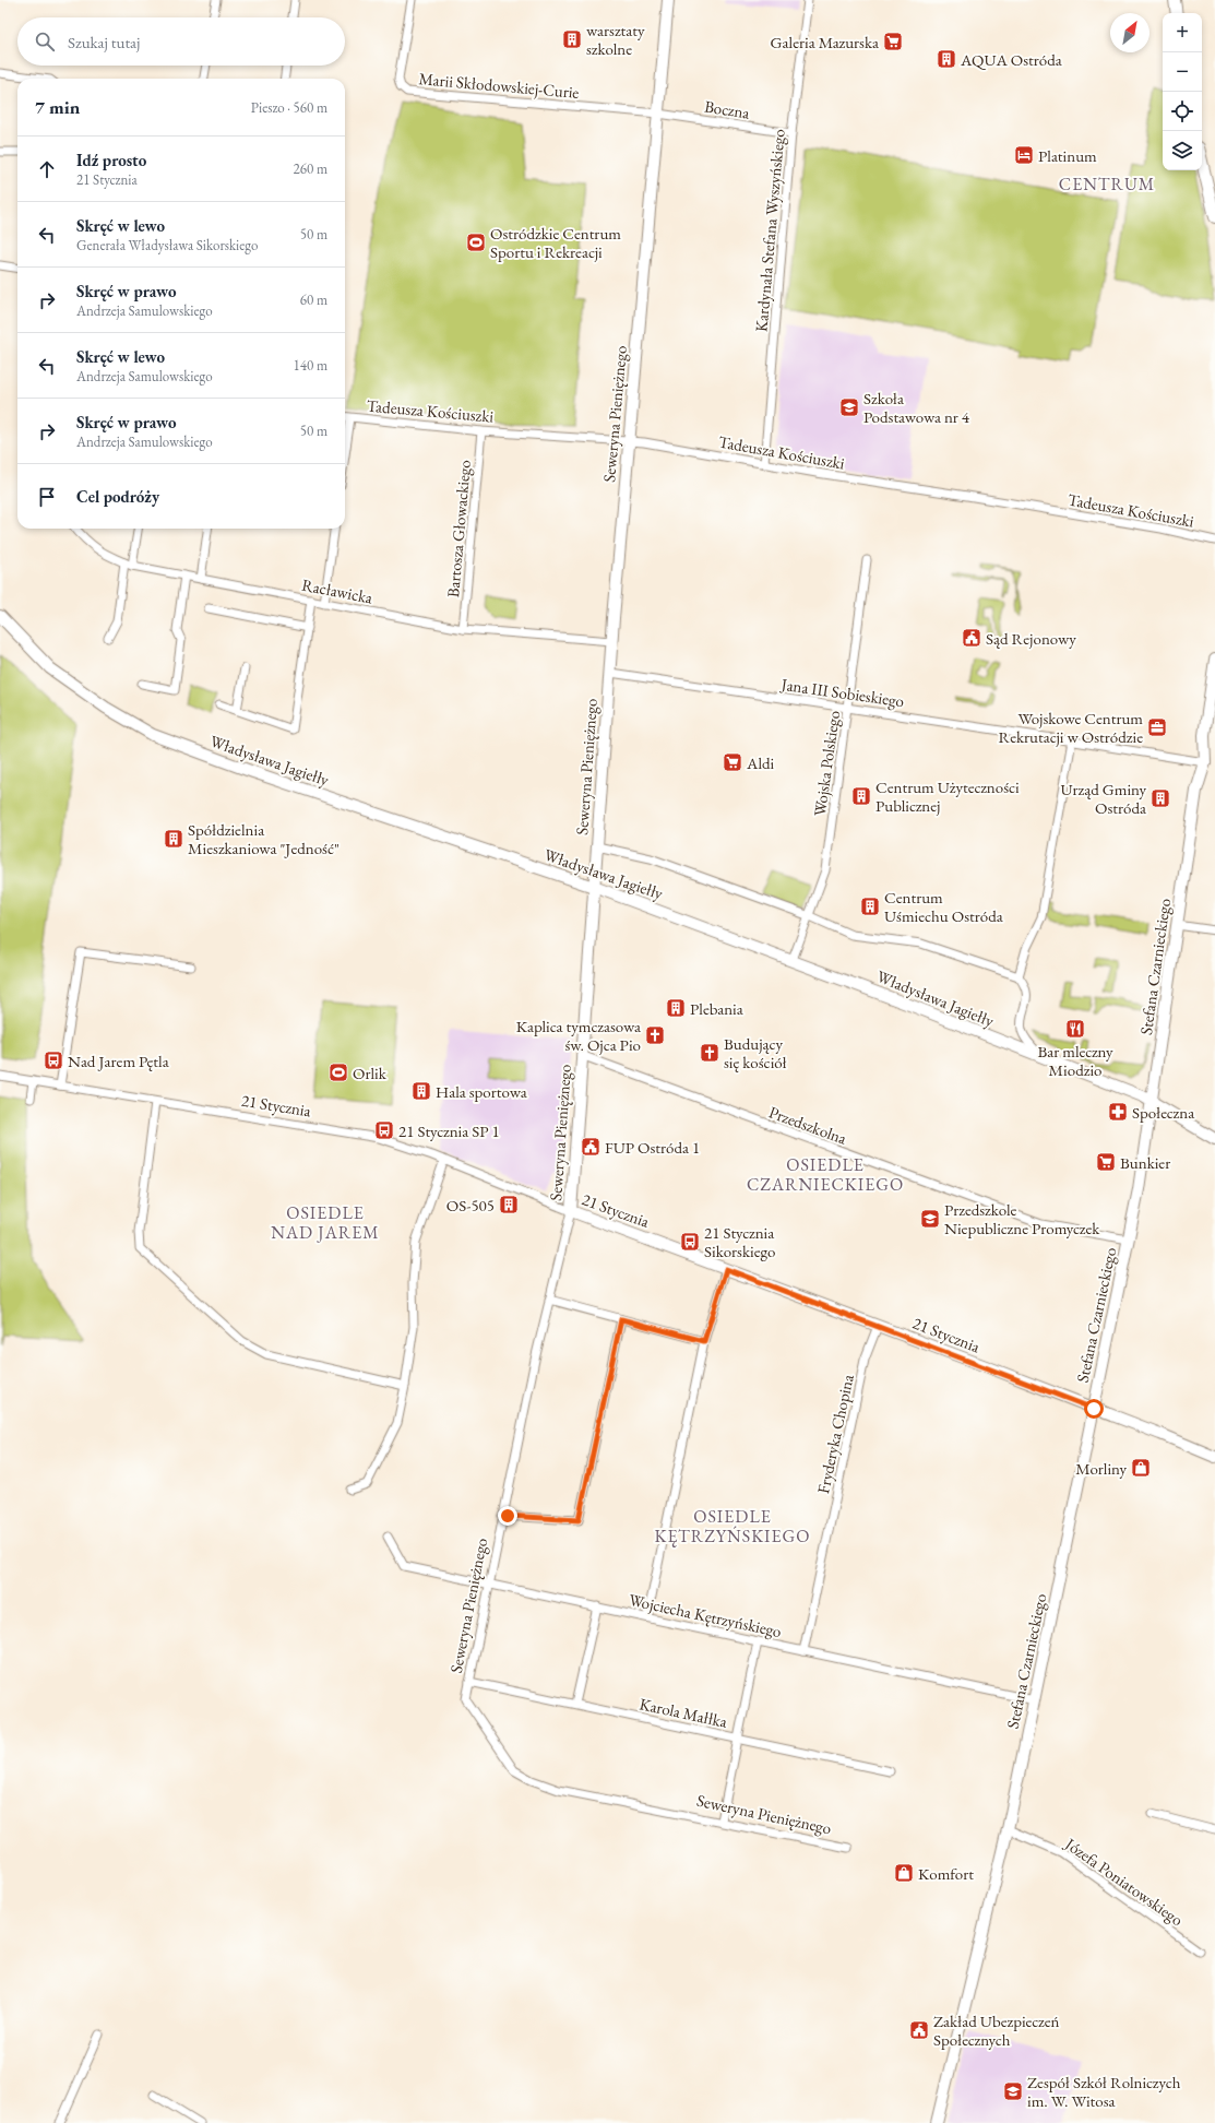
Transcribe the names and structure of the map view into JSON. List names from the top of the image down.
{
  "streets": {
    "street": [
      "Marii Skłodowskiej-Curie",
      "Boczna",
      "Kardynała Stefana Wyszyńskiego",
      "Tadeusza Kościuszki",
      "Seweryna Pieniężnego",
      "Bartosza Głowackiego",
      "Racławicka",
      "Jana III Sobieskiego",
      "Władysława Jagiełły",
      "Wojska Polskiego",
      "Stefana Czarnieckiego",
      "21 Stycznia",
      "Przedszkolna",
      "Fryderyka Chopina",
      "Wojciecha Kętrzyńskiego",
      "Karola Małłka",
      "Józefa Poniatowskiego"
    ]
  },
  "crossings": [
    ["Marii Skłodowskiej-Curie", "Boczna"],
    ["Marii Skłodowskiej-Curie", "Seweryna Pieniężnego"],
    ["Boczna", "Kardynała Stefana Wyszyńskiego"],
    ["Boczna", "Seweryna Pieniężnego"],
    ["Kardynała Stefana Wyszyńskiego", "Tadeusza Kościuszki"],
    ["Tadeusza Kościuszki", "Seweryna Pieniężnego"],
    ["Tadeusza Kościuszki", "Bartosza Głowackiego"],
    ["Seweryna Pieniężnego", "Racławicka"],
    ["Seweryna Pieniężnego", "Jana III Sobieskiego"],
    ["Seweryna Pieniężnego", "Władysława Jagiełły"],
    ["Seweryna Pieniężnego", "21 Stycznia"],
    ["Seweryna Pieniężnego", "Przedszkolna"],
    ["Seweryna Pieniężnego", "Wojciecha Kętrzyńskiego"],
    ["Seweryna Pieniężnego", "Karola Małłka"],
    ["Bartosza Głowackiego", "Racławicka"],
    ["Jana III Sobieskiego", "Wojska Polskiego"],
    ["Jana III Sobieskiego", "Stefana Czarnieckiego"],
    ["Władysława Jagiełły", "Wojska Polskiego"],
    ["Władysława Jagiełły", "Stefana Czarnieckiego"],
    ["Stefana Czarnieckiego", "21 Stycznia"],
    ["Stefana Czarnieckiego", "Przedszkolna"],
    ["Stefana Czarnieckiego", "Wojciecha Kętrzyńskiego"],
    ["Stefana Czarnieckiego", "Józefa Poniatowskiego"],
    ["21 Stycznia", "Fryderyka Chopina"],
    ["Fryderyka Chopina", "Wojciecha Kętrzyńskiego"]
  ],
  "districts": [
    "CENTRUM",
    "OSIEDLE CZARNIECKIEGO",
    "OSIEDLE NAD JAREM",
    "OSIEDLE KĘTRZYŃSKIEGO"
  ],
  "places": {
    "building": [
      "warsztaty szkolne",
      "AQUA Ostróda",
      "Centrum Użyteczności Publicznej",
      "Urząd Gminy Ostróda",
      "Spółdzielnia Mieszkaniowa \"Jedność\"",
      "Centrum Uśmiechu Ostróda",
      "Plebania",
      "Hala sportowa",
      "OS-505"
    ],
    "supermarket": ["Galeria Mazurska", "Aldi", "Bunkier"],
    "hotel": ["Platinum"],
    "sports": ["Ostródzkie Centrum Sportu i Rekreacji", "Orlik"],
    "school or university": ["Szkoła Podstawowa nr 4", "Przedszkole Niepubliczne Promyczek", "Zespół Szkół Rolniczych im. W. Witosa"],
    "public building": ["Sąd Rejonowy", "FUP Ostróda 1", "Zakład Ubezpieczeń Społecznych"],
    "office": ["Wojskowe Centrum Rekrutacji w Ostródzie"],
    "restaurant": ["Bar mleczny Miodzio"],
    "church": ["Kaplica tymczasowa św. Ojca Pio", "Budujący się kościół"],
    "bus stop": ["Nad Jarem Pętla", "21 Stycznia SP 1", "21 Stycznia Sikorskiego"],
    "pharmacy": ["Społeczna"],
    "shop": ["Morliny", "Komfort"]
  },
  "north": "top right",
  "page": {
    "map_buttons": ["+", "−"],
    "search": "Szukaj tutaj",
    "heading": ["7 min", "Pieszo · 560 m"],
    "list": [
      ["Idź prosto", "21 Stycznia", "260 m"],
      ["Skręć w lewo", "Generała Władysława Sikorskiego", "50 m"],
      ["Skręć w prawo", "Andrzeja Samulowskiego", "60 m"],
      ["Skręć w lewo", "Andrzeja Samulowskiego", "140 m"],
      ["Skręć w prawo", "Andrzeja Samulowskiego", "50 m"],
      "Cel podróży"
    ]
  }
}
